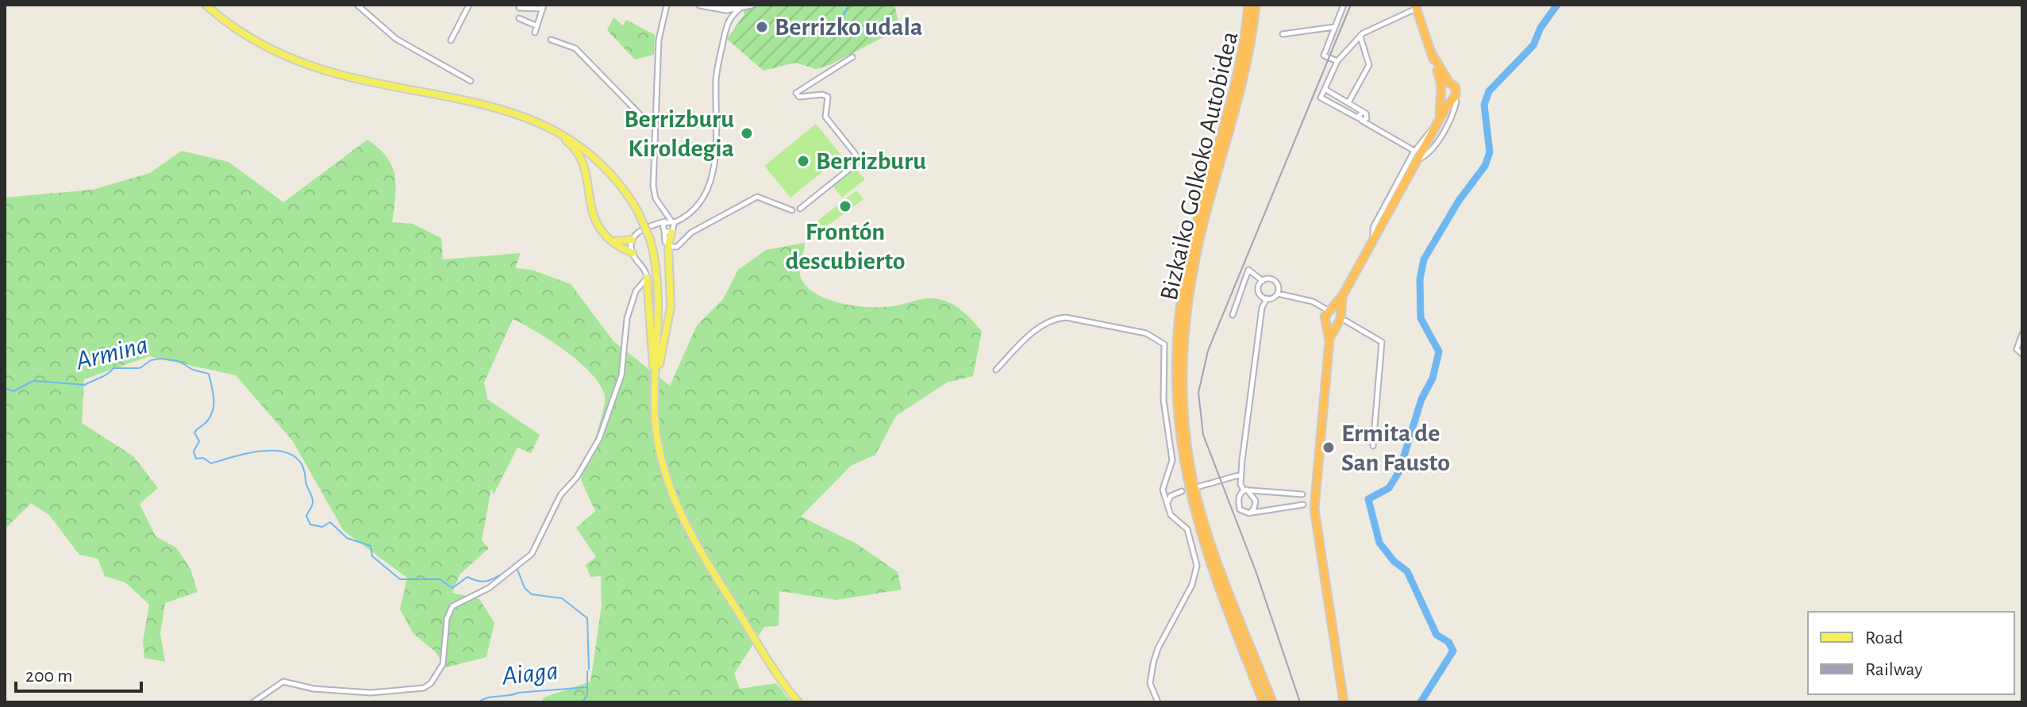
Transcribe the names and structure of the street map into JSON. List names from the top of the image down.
{
  "streets": {
    "highway": ["Bizkaiko Golkoko Autobidea"]
  },
  "water": ["Armina", "Aiaga"],
  "places": [
    "Berrizko udala",
    "Berrizburu Kiroldegia",
    "Berrizburu",
    "Frontón descubierto",
    "Ermita de San Fausto"
  ],
  "legend": ["Road", "Railway"],
  "scale_bar": "200 m"
}
